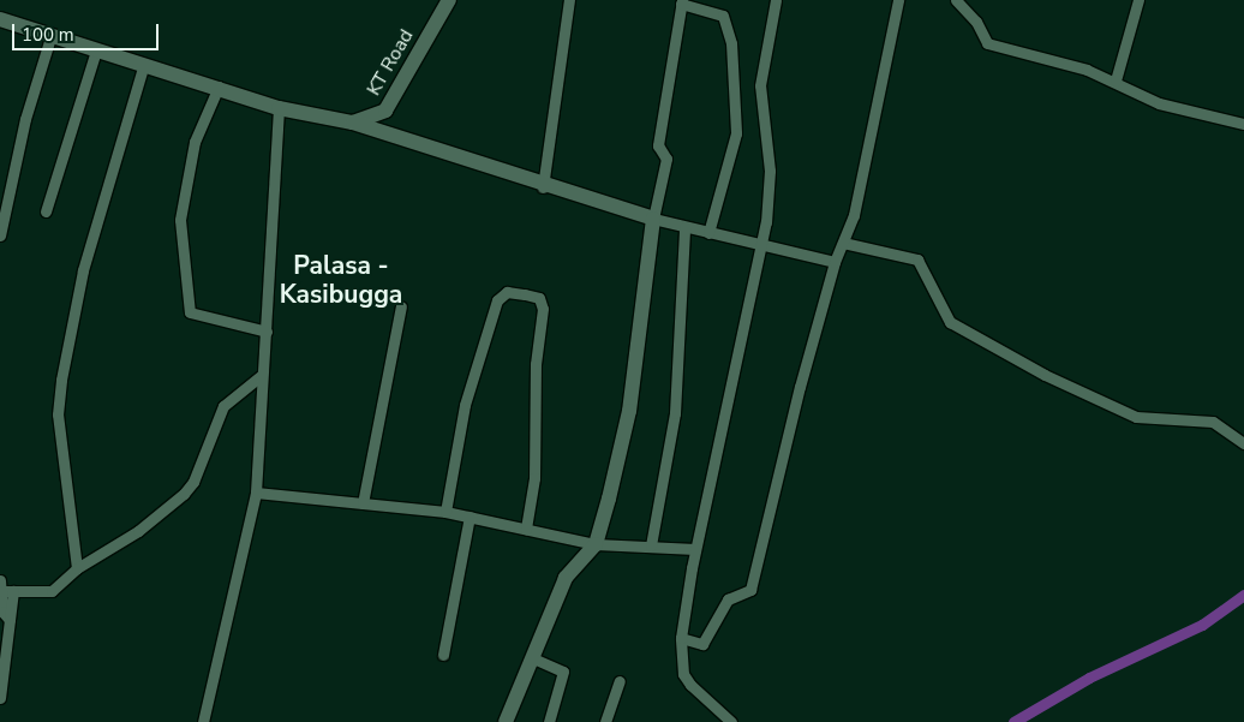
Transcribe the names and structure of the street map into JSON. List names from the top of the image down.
{
  "streets": {
    "main road": ["KT Road"]
  },
  "districts": ["Palasa - Kasibugga"],
  "scale_bar": "100 m"
}
